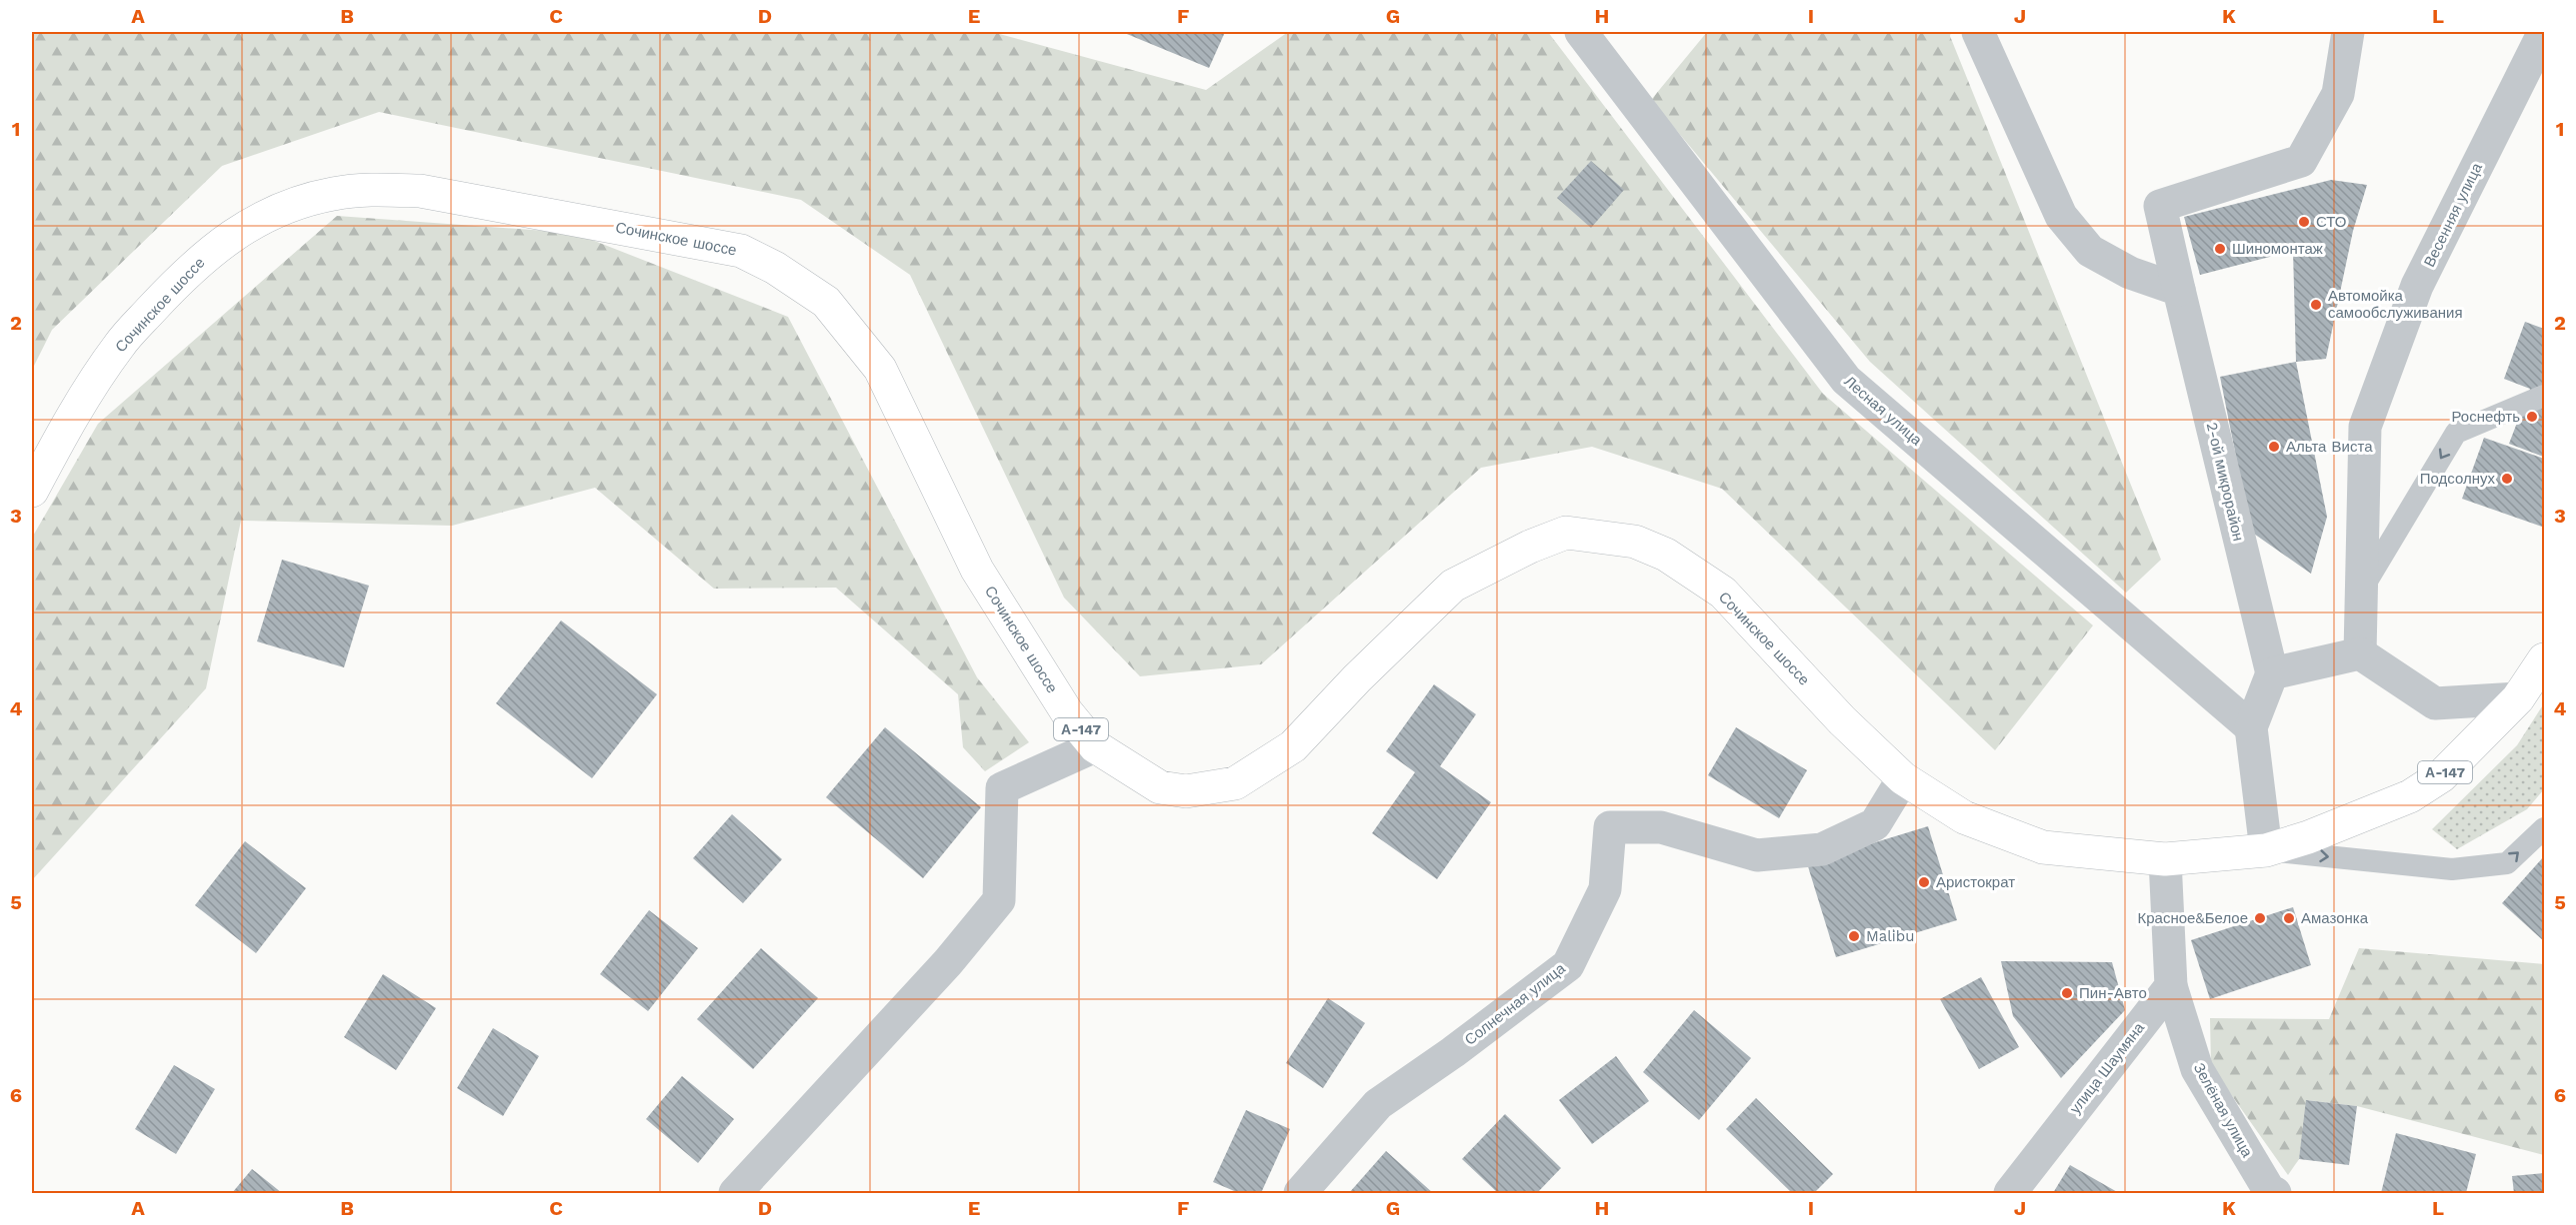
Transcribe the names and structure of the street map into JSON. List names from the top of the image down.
{
  "streets": {
    "highway": ["Сочинское шоссе", "А-147"],
    "street": [
      "Весенняя улица",
      "Лесная улица",
      "2-ой микрорайон",
      "Солнечная улица",
      "улица Шаумяна",
      "Зелёная улица"
    ]
  },
  "crossings": [
    ["Сочинское шоссе", "А-147"],
    ["Сочинское шоссе", "Солнечная улица"],
    ["улица Шаумяна", "Зелёная улица"]
  ],
  "places": [
    "СТО",
    "Шиномонтаж",
    "Автомойка самообслуживания",
    "Роснефть",
    "Альта Виста",
    "Подсолнух",
    "Аристократ",
    "Красное&Белое",
    "Амазонка",
    "Malibu",
    "Пин-Авто"
  ],
  "grid": {
    "columns": [
      "A",
      "B",
      "C",
      "D",
      "E",
      "F",
      "G",
      "H",
      "I",
      "J",
      "K",
      "L"
    ],
    "rows": [
      "1",
      "2",
      "3",
      "4",
      "5",
      "6"
    ]
  }
}
